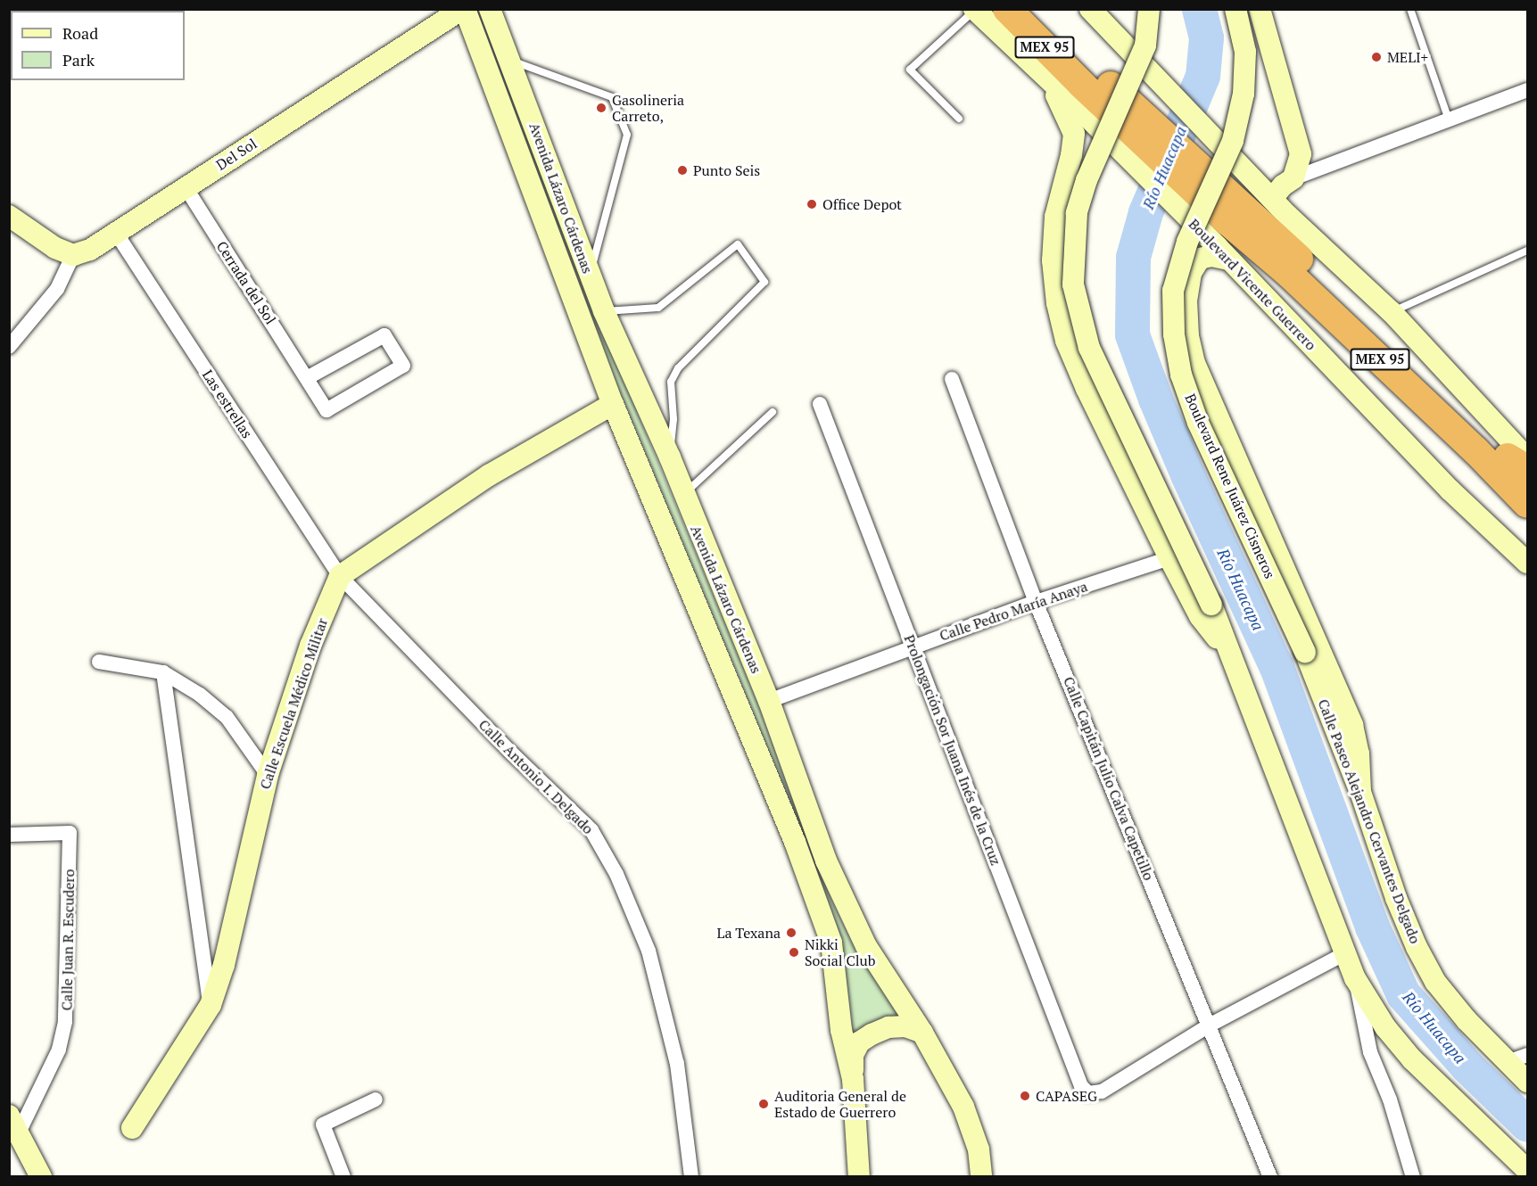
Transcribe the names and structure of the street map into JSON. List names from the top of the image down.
{
  "streets": {
    "highway": ["MEX 95", "Boulevard Vicente Guerrero"],
    "main road": [
      "Del Sol",
      "Avenida Lázaro Cárdenas",
      "Boulevard Rene Juárez Cisneros",
      "Calle Escuela Médico Militar",
      "Calle Paseo Alejandro Cervantes Delgado"
    ],
    "street": [
      "Cerrada del Sol",
      "Las estrellas",
      "Calle Pedro María Anaya",
      "Prolongación Sor Juana Inés de la Cruz",
      "Calle Antonio I. Delgado",
      "Calle Capitán Julio Calva Capetillo",
      "Calle Juan R. Escudero"
    ]
  },
  "crossings": [
    ["Del Sol", "Avenida Lázaro Cárdenas"],
    ["Del Sol", "Cerrada del Sol"],
    ["Del Sol", "Las estrellas"],
    ["Avenida Lázaro Cárdenas", "Calle Pedro María Anaya"],
    ["Las estrellas", "Calle Escuela Médico Militar"],
    ["Las estrellas", "Calle Antonio I. Delgado"],
    ["Boulevard Rene Juárez Cisneros", "Calle Paseo Alejandro Cervantes Delgado"],
    ["Calle Pedro María Anaya", "Prolongación Sor Juana Inés de la Cruz"],
    ["Calle Pedro María Anaya", "Calle Capitán Julio Calva Capetillo"],
    ["Calle Escuela Médico Militar", "Calle Antonio I. Delgado"],
    ["Prolongación Sor Juana Inés de la Cruz", "Calle Capitán Julio Calva Capetillo"]
  ],
  "water": ["Río Huacapa"],
  "places": [
    "MELI+",
    "Gasolineria Carreto,",
    "Punto Seis",
    "Office Depot",
    "La Texana",
    "Nikki Social Club",
    "CAPASEG",
    "Auditoria General de Estado de Guerrero"
  ],
  "legend": ["Road", "Park"]
}
